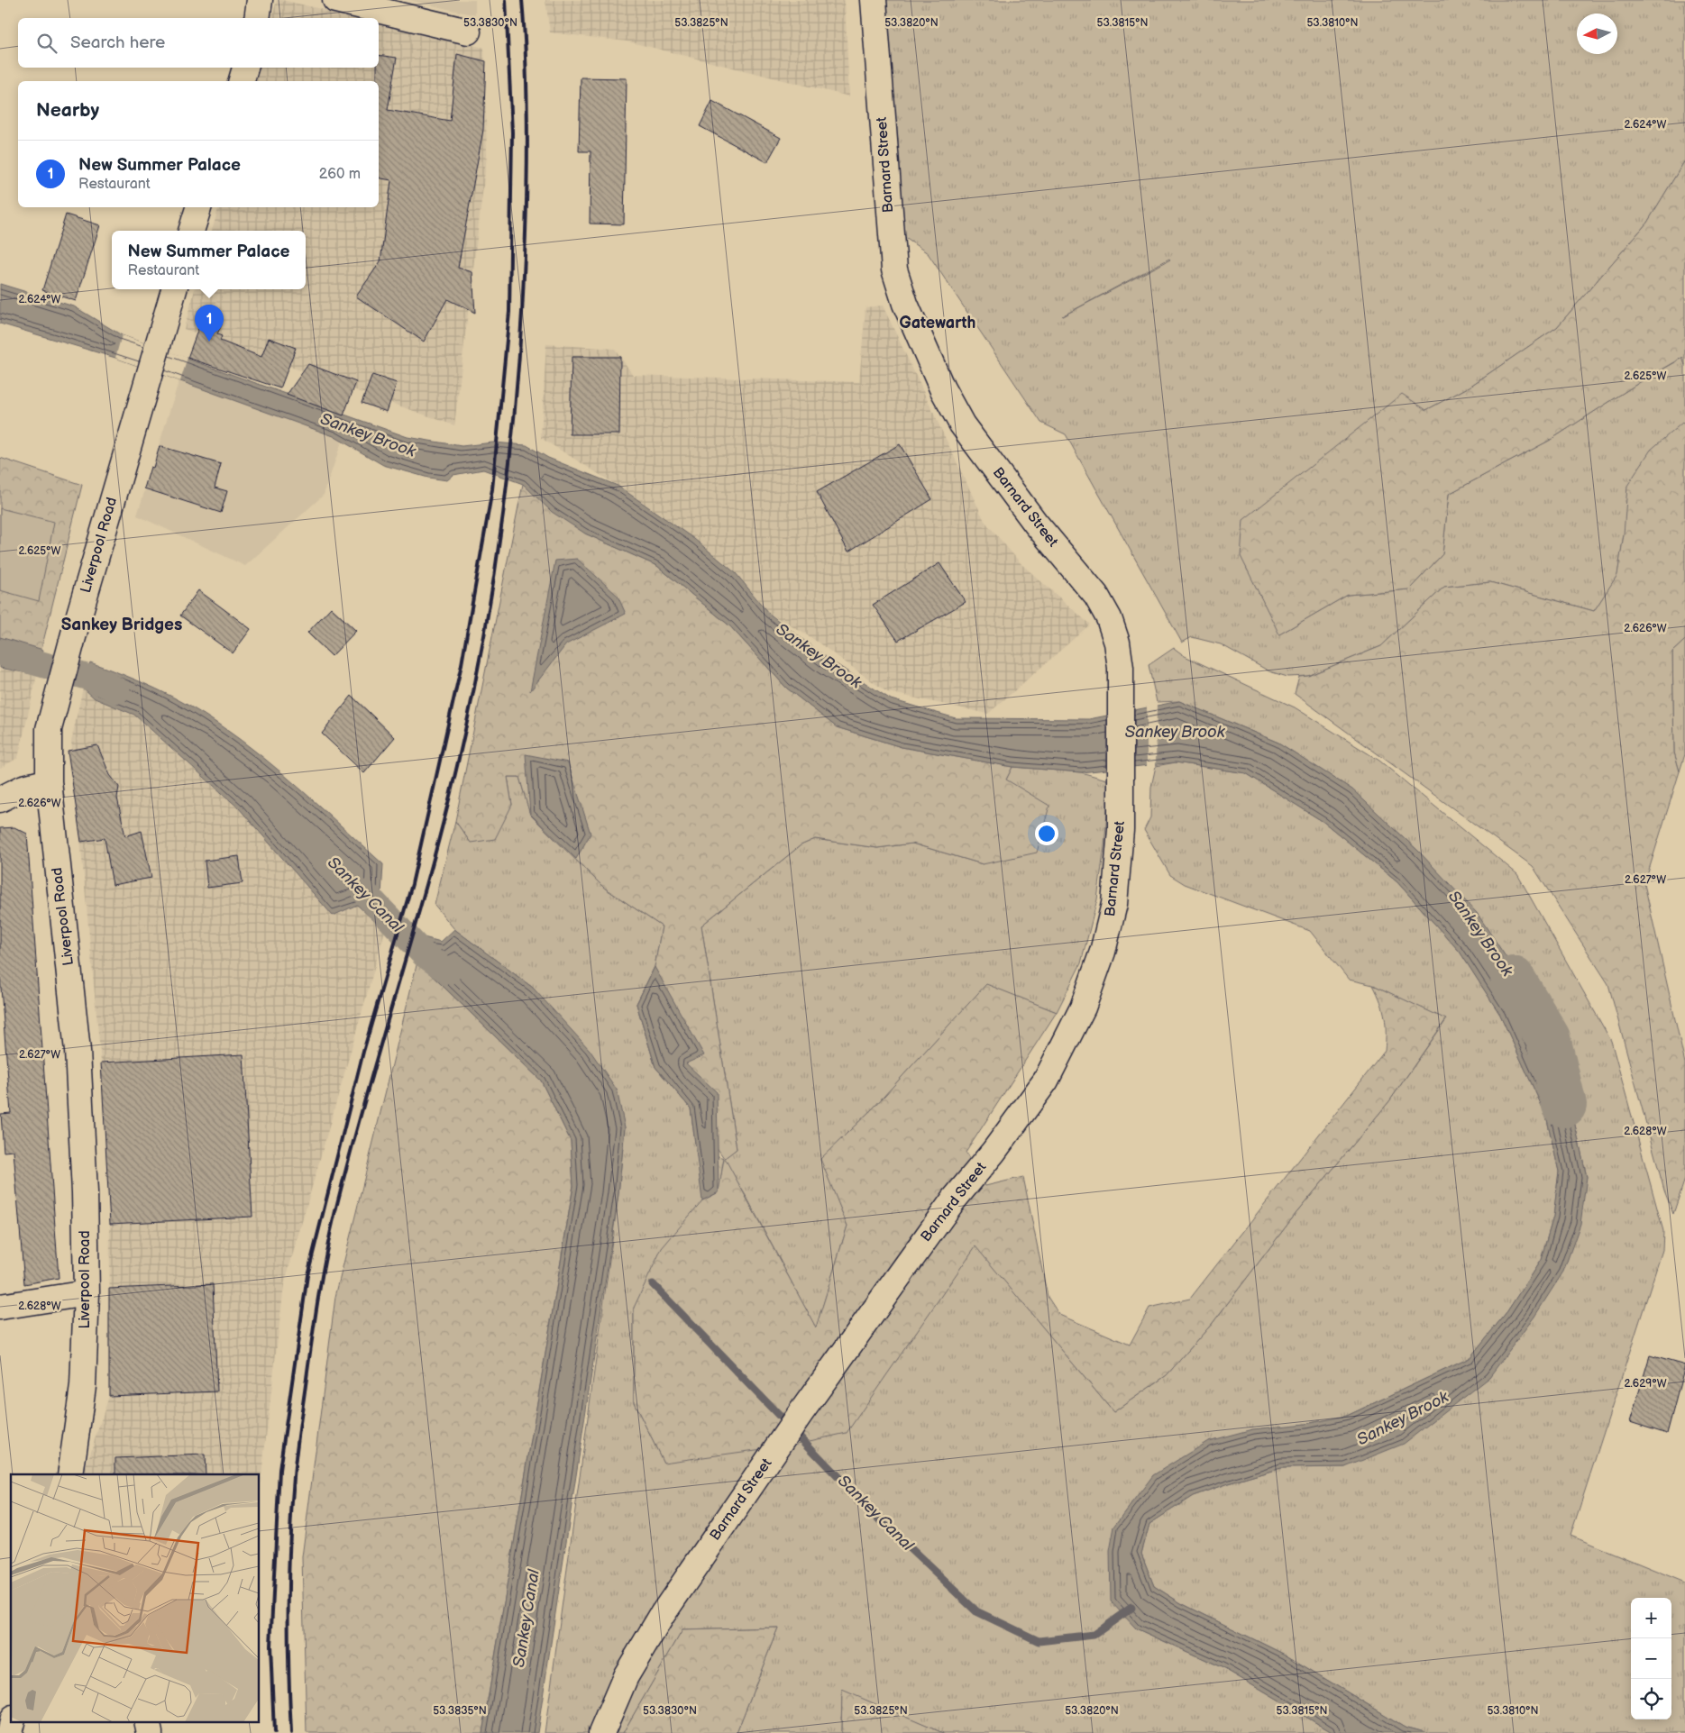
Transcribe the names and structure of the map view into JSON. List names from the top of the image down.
{
  "streets": {
    "street": ["Barnard Street", "Liverpool Road"]
  },
  "districts": ["Gatewarth", "Sankey Bridges"],
  "water": ["Sankey Brook", "Sankey Canal"],
  "north": "left",
  "page": {
    "search": "Search here",
    "heading": "Nearby",
    "list": [
      {
        "mark": "1",
        "name": "New Summer Palace",
        "note": "Restaurant",
        "value": "260 m"
      }
    ],
    "popup": ["New Summer Palace", "Restaurant"],
    "pins": "1",
    "map_buttons": ["+", "−"]
  },
  "coordinates": [
    "53.3830°N",
    "53.3825°N",
    "53.3820°N",
    "53.3815°N",
    "53.3810°N",
    "2.624°W",
    "2.625°W",
    "2.626°W",
    "2.627°W",
    "2.628°W",
    "2.629°W",
    "53.3835°N"
  ]
}
